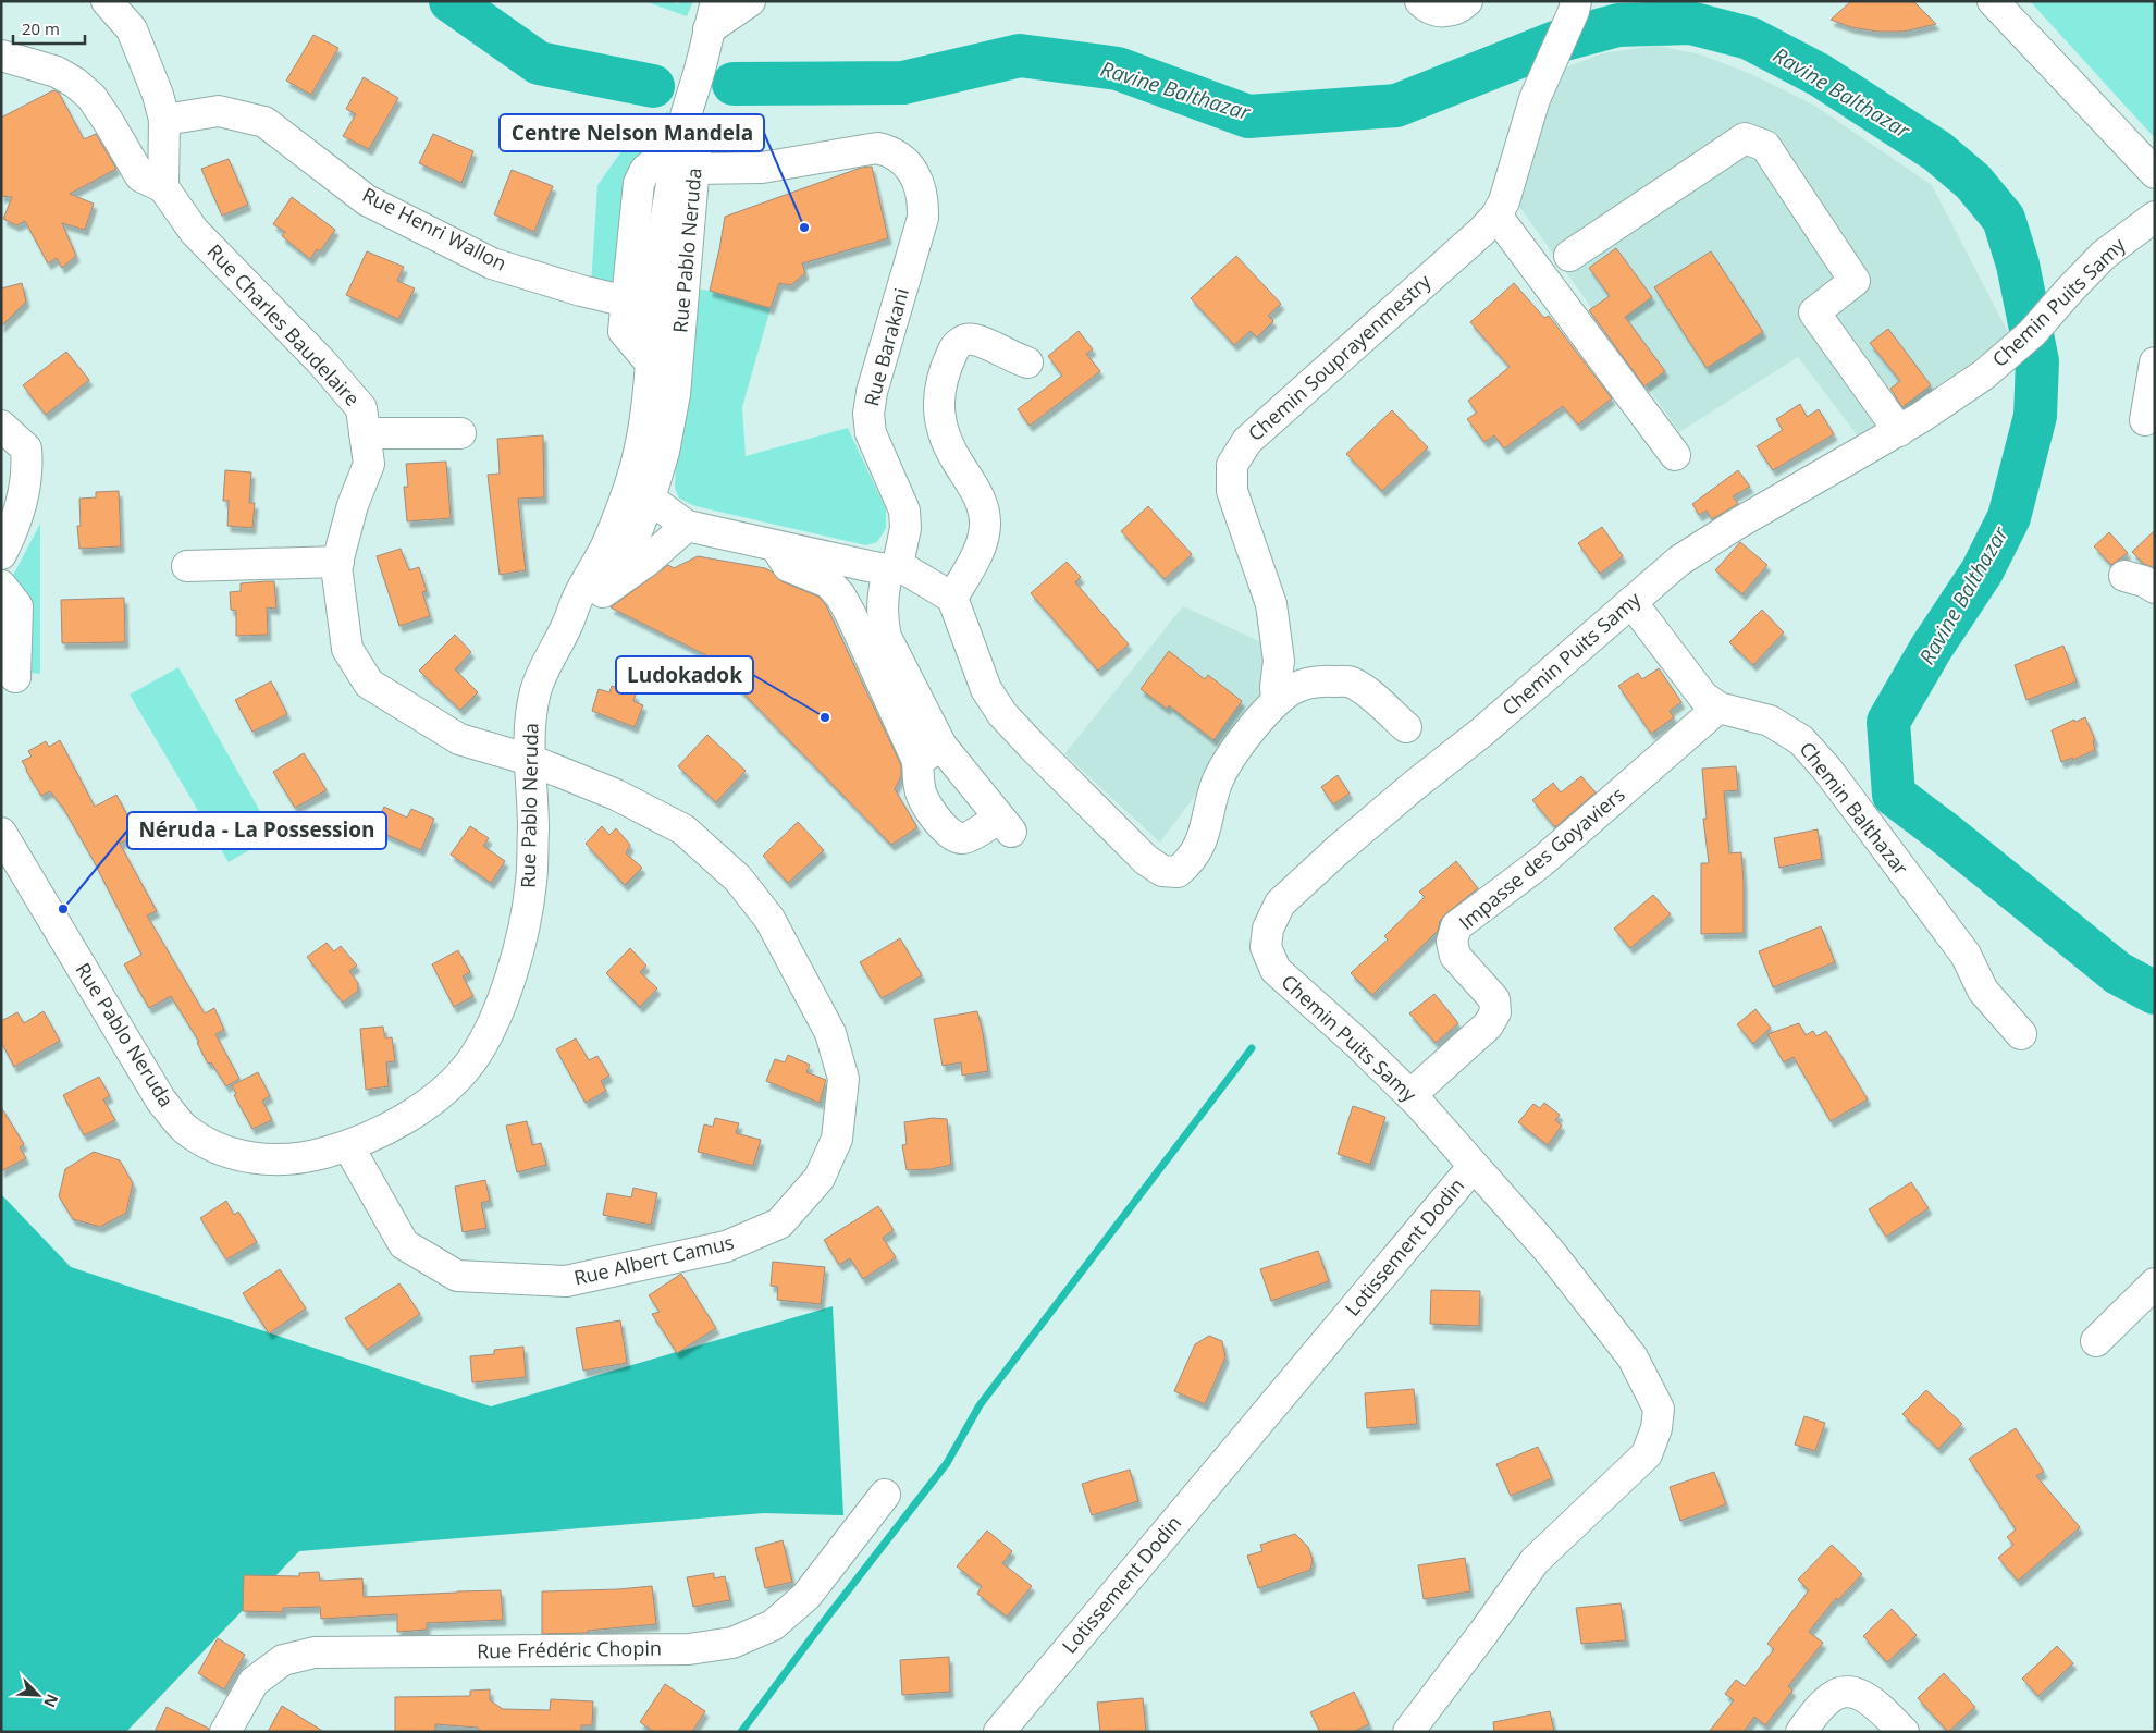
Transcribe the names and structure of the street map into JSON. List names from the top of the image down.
{
  "streets": {
    "street": [
      "Rue Henri Wallon",
      "Rue Pablo Neruda",
      "Chemin Puits Samy",
      "Rue Charles Baudelaire",
      "Rue Barakani",
      "Chemin Souprayenmestry",
      "Chemin Balthazar",
      "Impasse des Goyaviers",
      "Lotissement Dodin",
      "Rue Albert Camus",
      "Rue Frédéric Chopin"
    ]
  },
  "crossings": [
    ["Rue Pablo Neruda", "Rue Charles Baudelaire"],
    ["Rue Pablo Neruda", "Rue Barakani"],
    ["Rue Pablo Neruda", "Rue Albert Camus"],
    ["Chemin Puits Samy", "Chemin Balthazar"],
    ["Chemin Puits Samy", "Impasse des Goyaviers"],
    ["Chemin Puits Samy", "Lotissement Dodin"],
    ["Rue Charles Baudelaire", "Rue Albert Camus"],
    ["Chemin Balthazar", "Impasse des Goyaviers"]
  ],
  "water": ["Ravine Balthazar"],
  "places": ["Centre Nelson Mandela", "Ludokadok", "Néruda - La Possession"],
  "scale_bar": "20 m",
  "north": "bottom right"
}
